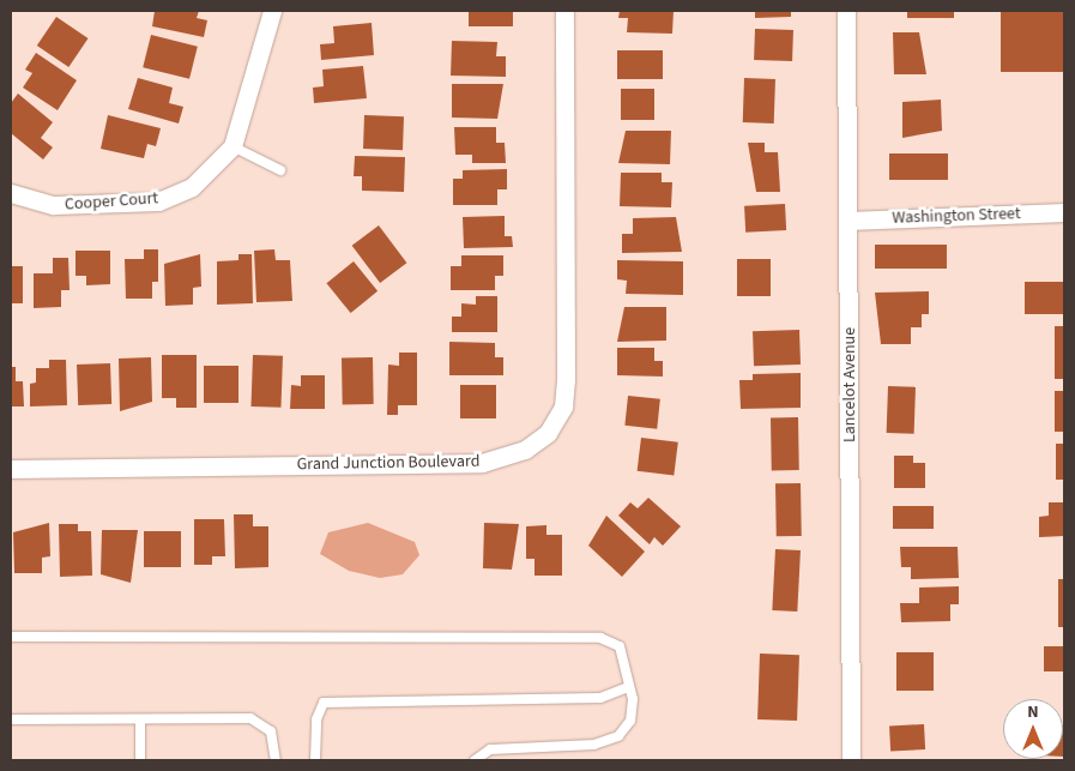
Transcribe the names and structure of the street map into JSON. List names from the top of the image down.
{
  "streets": {
    "street": [
      "Cooper Court",
      "Washington Street",
      "Lancelot Avenue",
      "Grand Junction Boulevard"
    ]
  },
  "crossings": [
    ["Washington Street", "Lancelot Avenue"]
  ],
  "north": "top"
}
